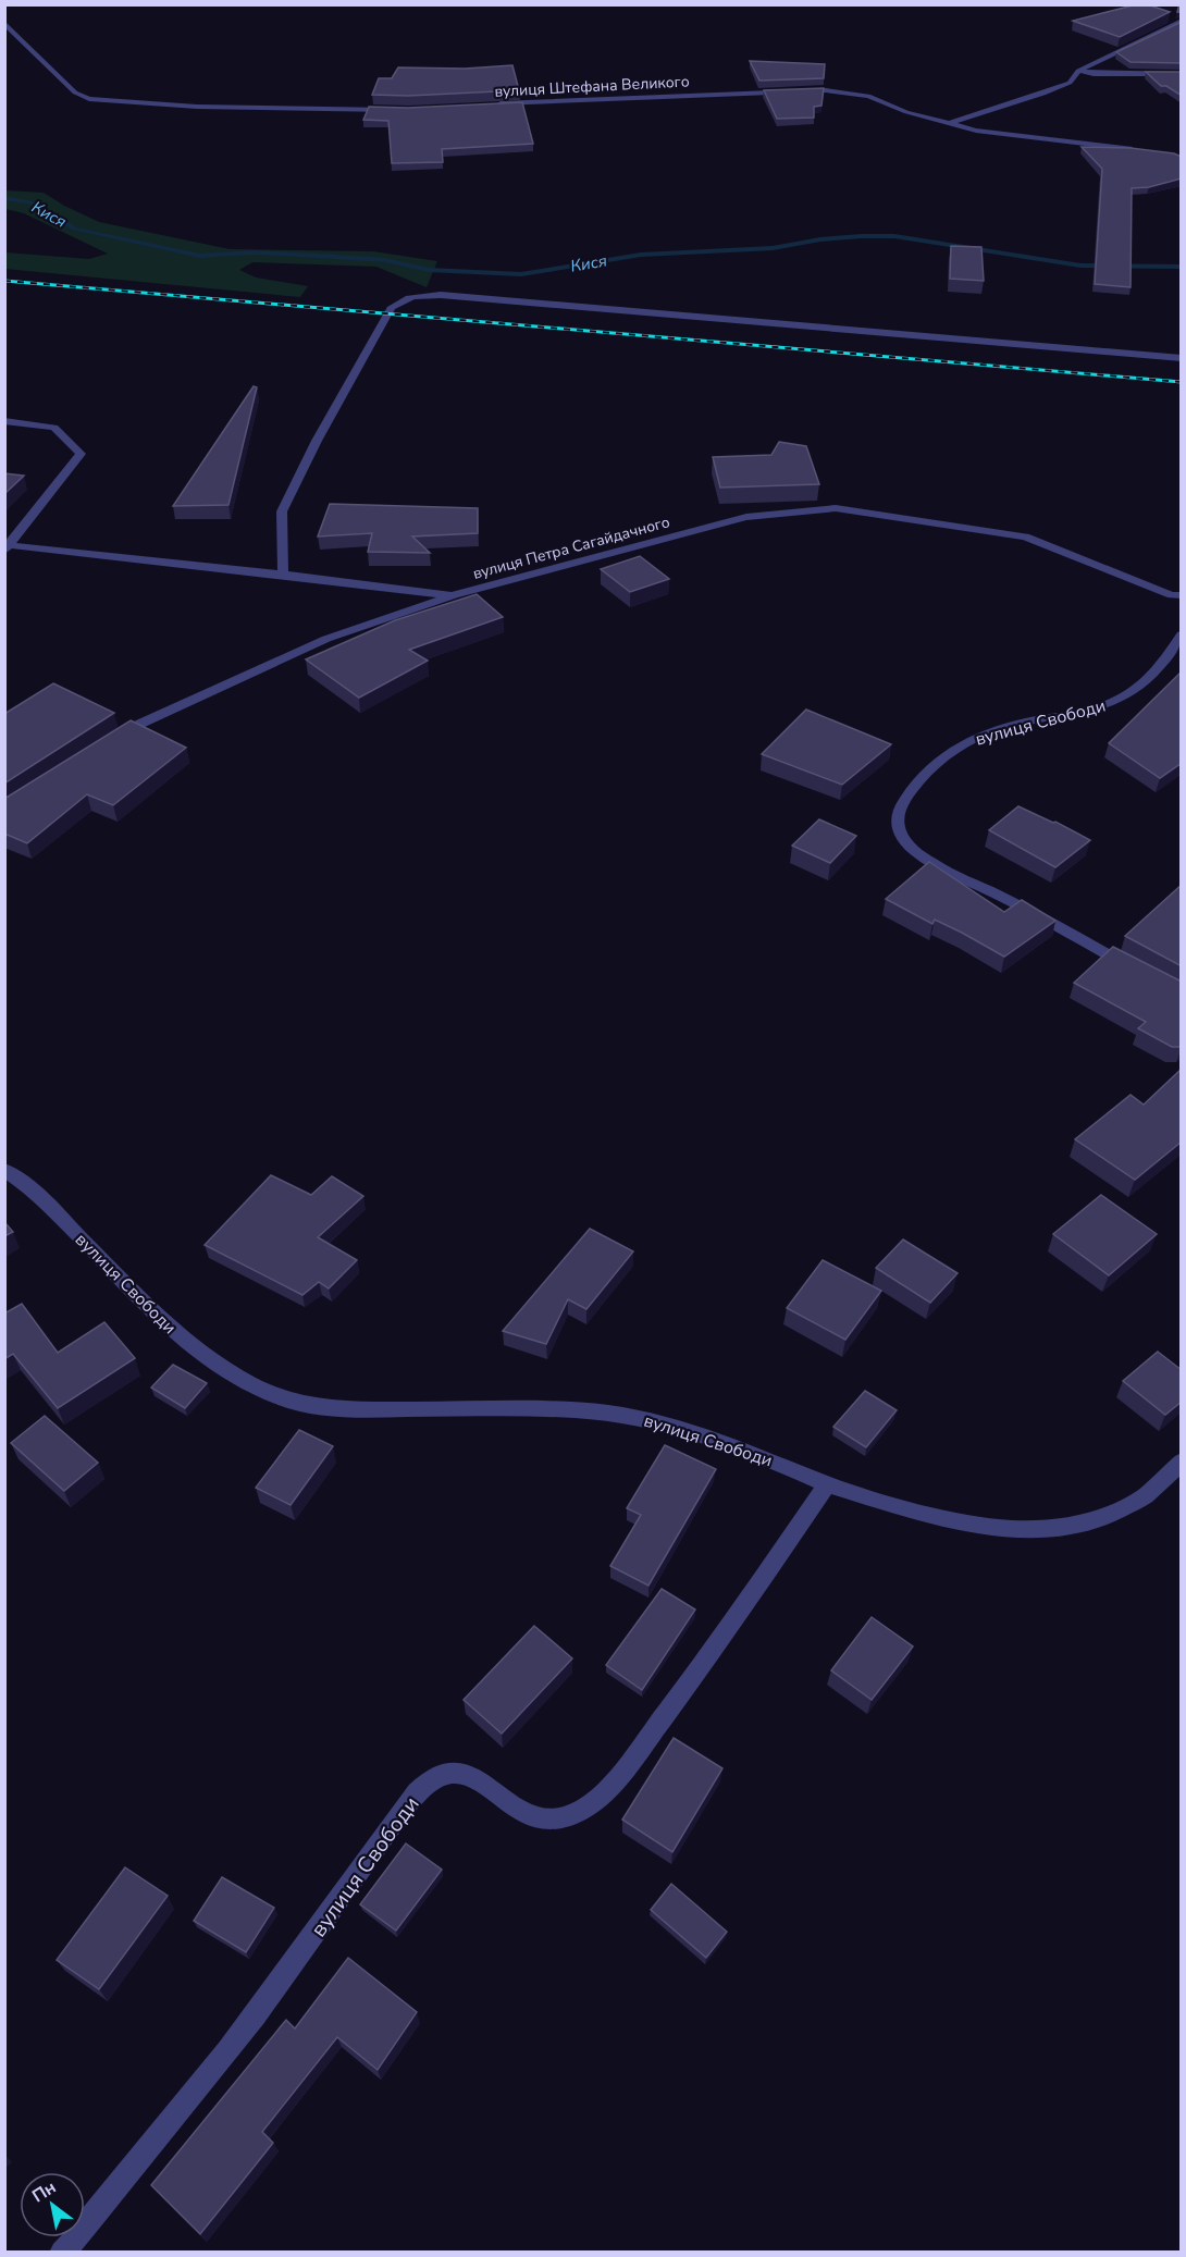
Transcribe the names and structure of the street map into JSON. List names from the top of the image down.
{
  "streets": {
    "street": ["вулиця Штефана Великого", "вулиця Петра Сагайдачного", "вулиця Свободи"]
  },
  "water": ["Кися"],
  "north": "top left"
}
